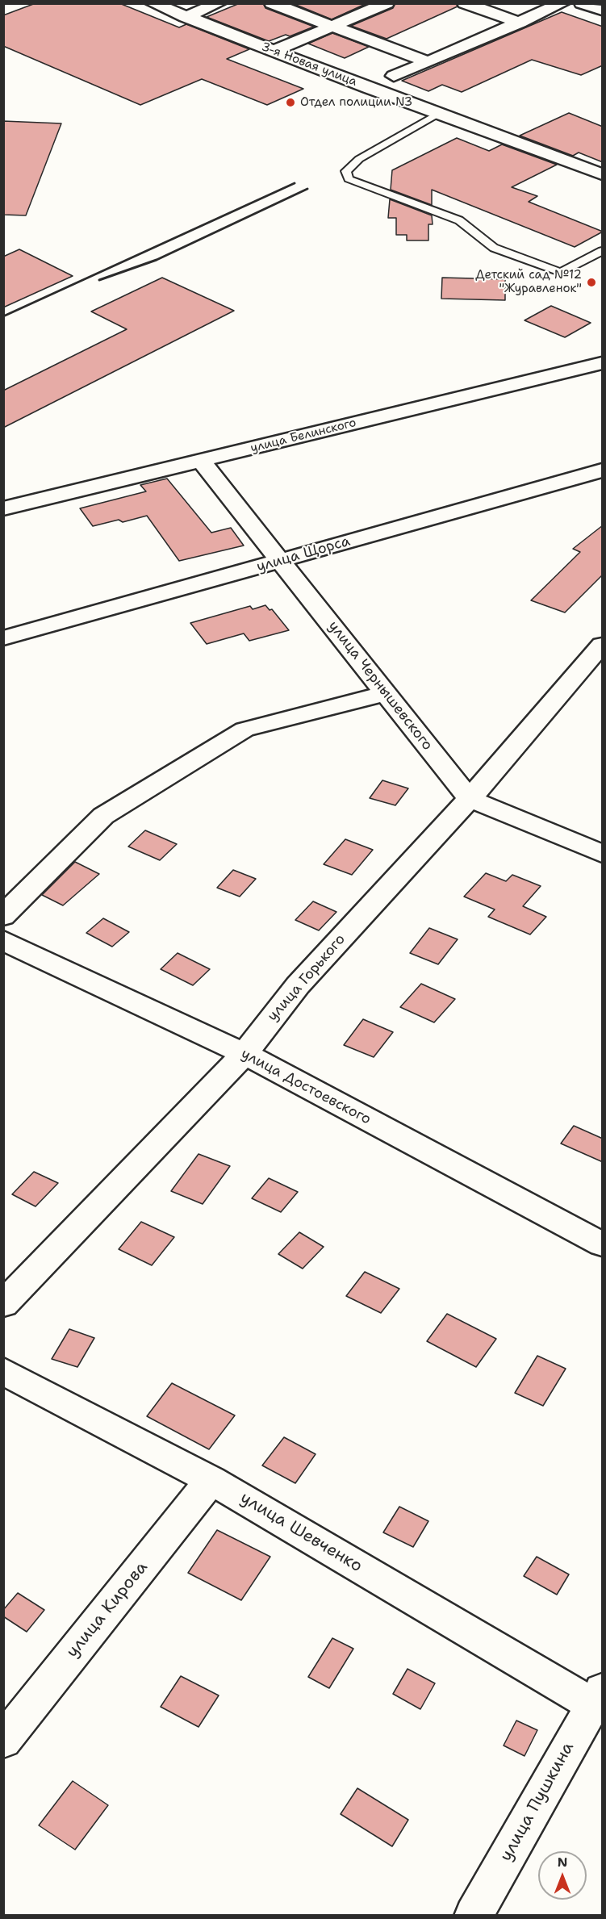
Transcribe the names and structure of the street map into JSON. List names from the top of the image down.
{
  "streets": {
    "street": [
      "3-я Новая улица",
      "улица Белинского",
      "улица Щорса",
      "улица Чернышевского",
      "улица Горького",
      "улица Достоевского",
      "улица Шевченко",
      "улица Кирова",
      "улица Пушкина"
    ]
  },
  "crossings": [
    ["улица Белинского", "улица Чернышевского"],
    ["улица Щорса", "улица Чернышевского"],
    ["улица Чернышевского", "улица Горького"],
    ["улица Горького", "улица Достоевского"],
    ["улица Шевченко", "улица Кирова"],
    ["улица Шевченко", "улица Пушкина"]
  ],
  "places": ["Отдел полиции N3", "Детский сад №12 \"Журавленок\""],
  "north": "top"
}
